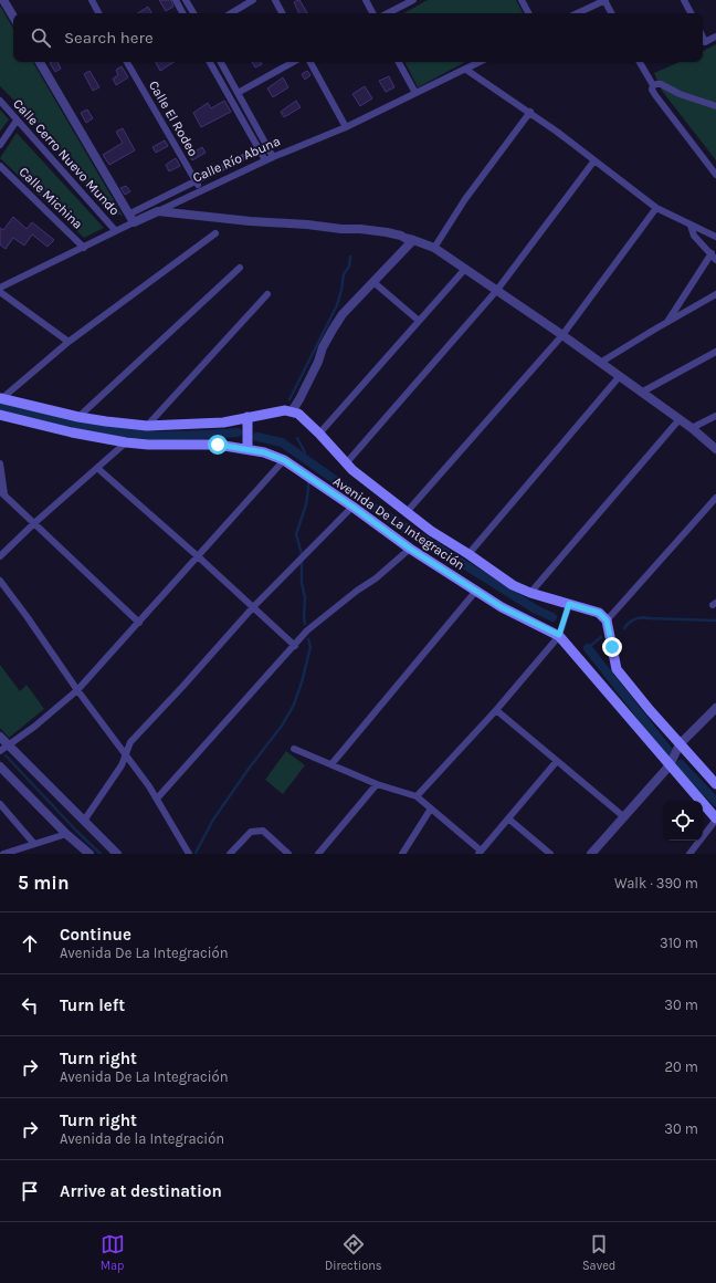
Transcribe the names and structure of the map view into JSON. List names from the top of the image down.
{
  "streets": {
    "main road": ["Avenida De La Integración"],
    "street": [
      "Calle El Rodeo",
      "Calle Cerro Nuevo Mundo",
      "Calle Río Abuna",
      "Calle Michina"
    ]
  },
  "crossings": [
    ["Calle El Rodeo", "Calle Río Abuna"],
    ["Calle Cerro Nuevo Mundo", "Calle Río Abuna"],
    ["Calle Río Abuna", "Calle Michina"]
  ],
  "page": {
    "search": "Search here",
    "heading": ["5 min", "Walk · 390 m"],
    "list": [
      ["Continue", "Avenida De La Integración", "310 m"],
      ["Turn left", "30 m"],
      ["Turn right", "Avenida De La Integración", "20 m"],
      ["Turn right", "Avenida de la Integración", "30 m"],
      "Arrive at destination"
    ],
    "nav": ["Map", "Directions", "Saved"]
  }
}
